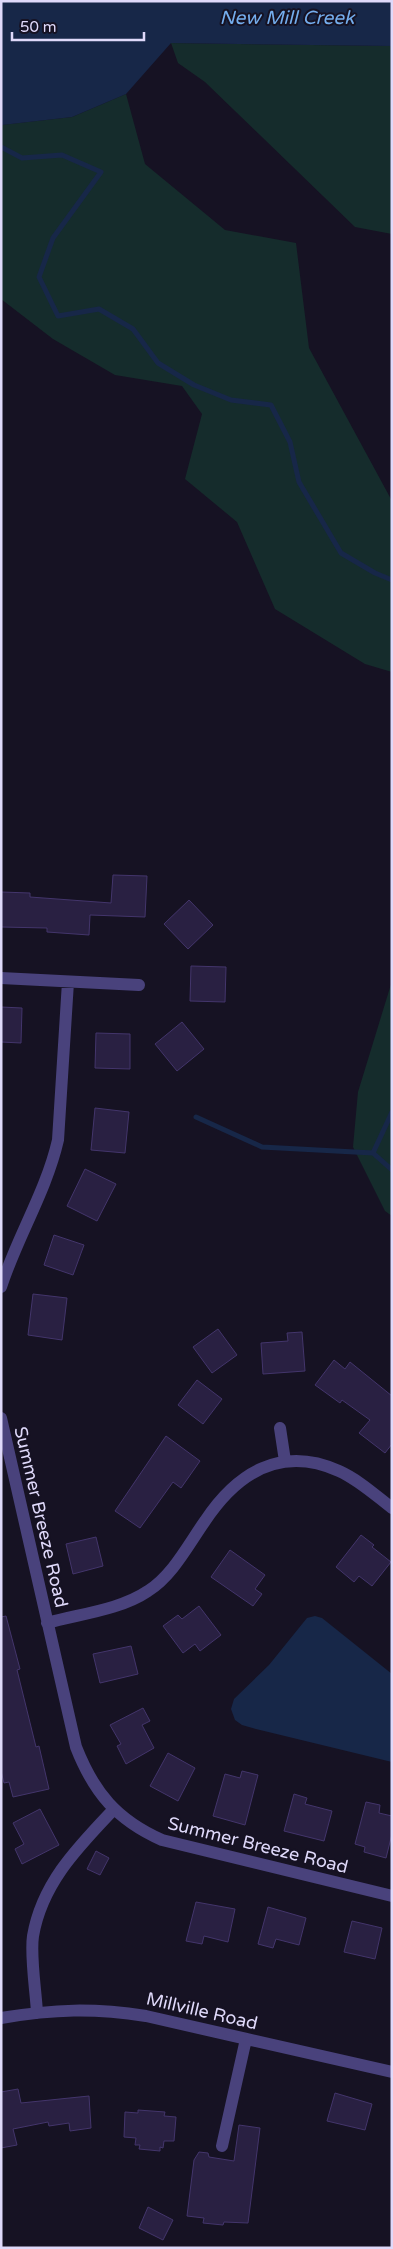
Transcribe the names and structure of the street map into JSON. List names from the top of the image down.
{
  "streets": {
    "street": ["Summer Breeze Road", "Millville Road"]
  },
  "water": ["New Mill Creek"],
  "scale_bar": "50 m"
}
